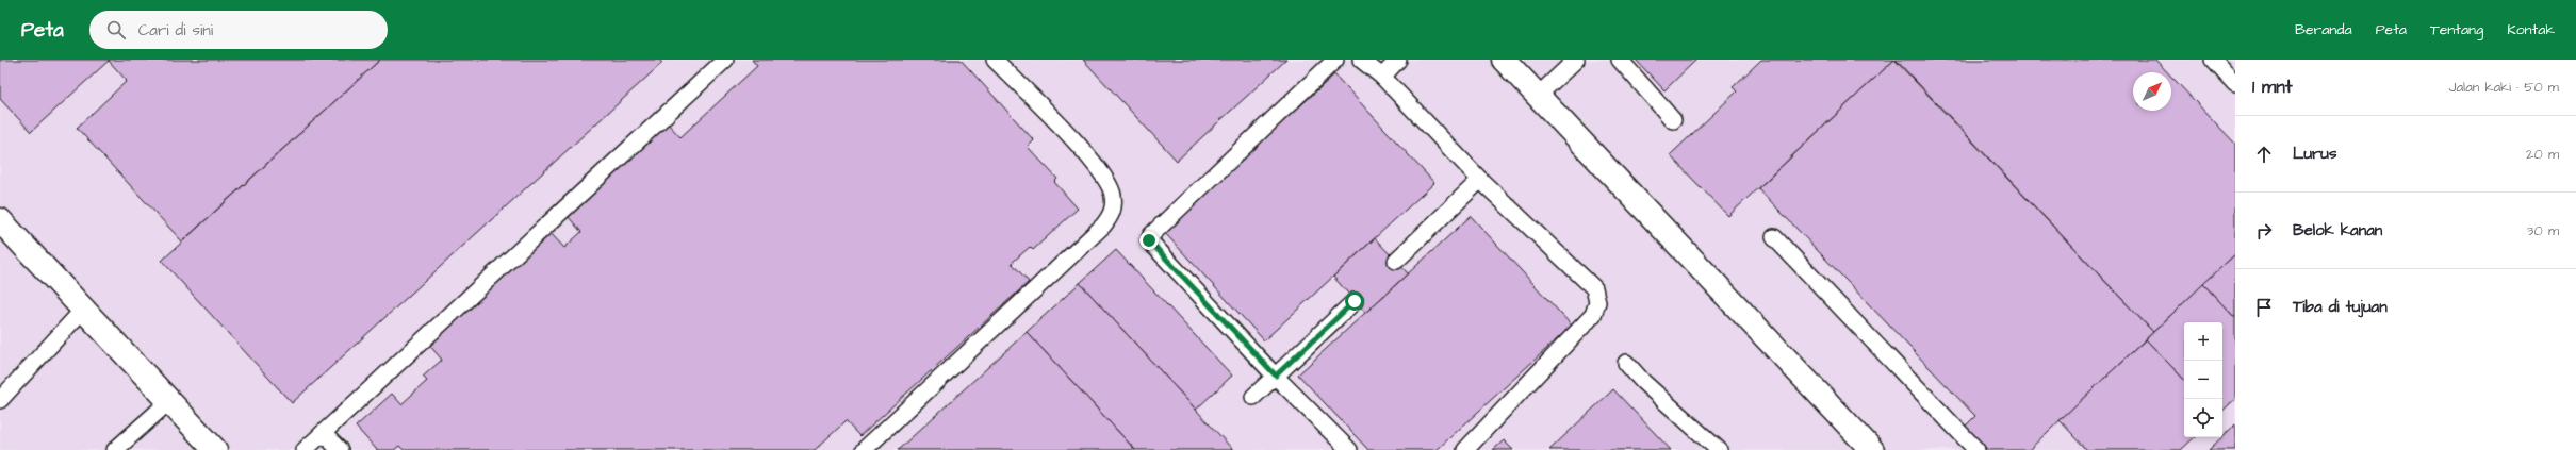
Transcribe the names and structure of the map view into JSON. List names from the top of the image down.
{
  "north": "top right",
  "page": {
    "header": "Peta",
    "search": "Cari di sini",
    "nav": [
      "Beranda",
      "Peta",
      "Tentang",
      "Kontak"
    ],
    "heading": ["1 mnt", "Jalan kaki · 50 m"],
    "list": [
      ["Lurus", "20 m"],
      ["Belok kanan", "30 m"],
      "Tiba di tujuan"
    ],
    "map_buttons": ["+", "−"]
  }
}
